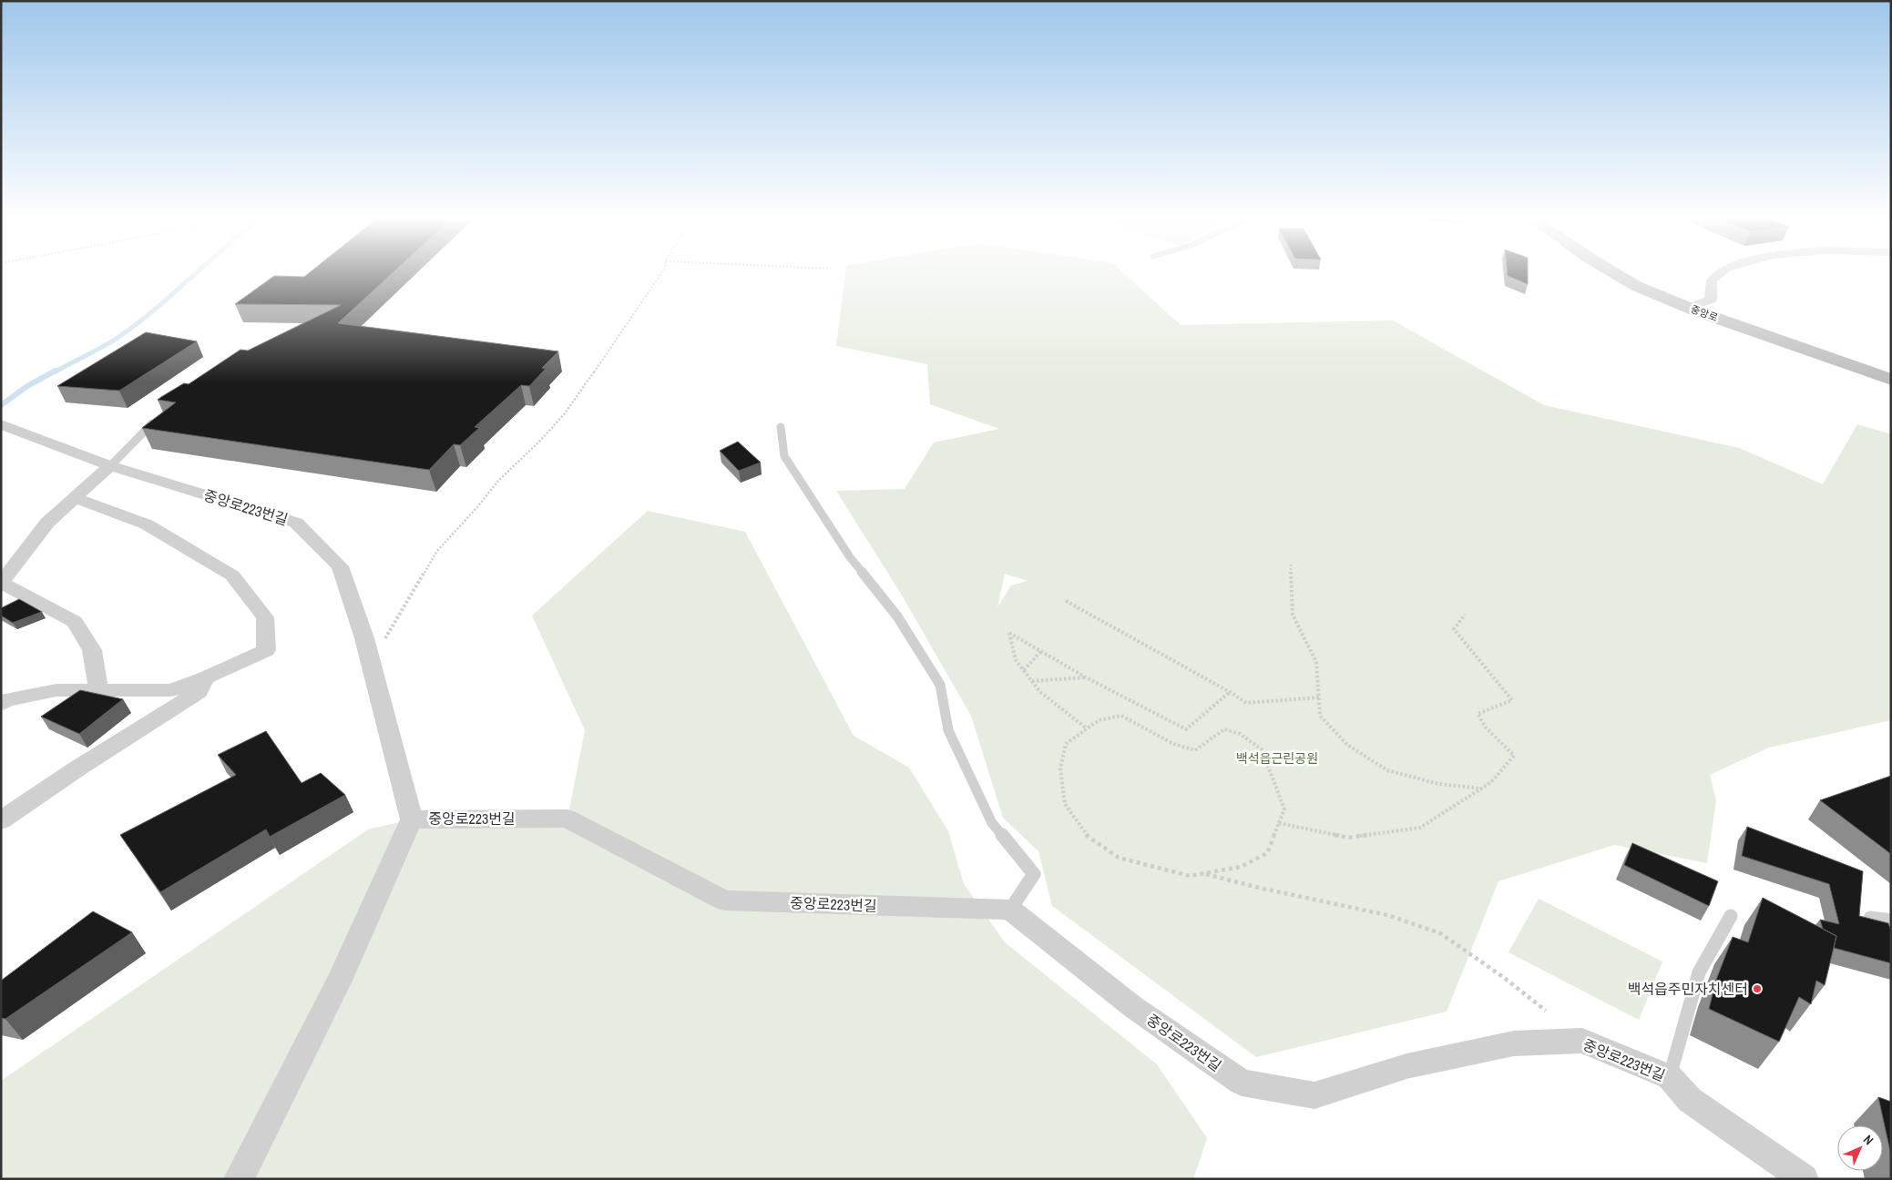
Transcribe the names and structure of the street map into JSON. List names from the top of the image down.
{
  "streets": {
    "main road": ["중앙로"],
    "street": ["중앙로223번길"]
  },
  "parks": ["백석읍근린공원"],
  "places": ["백석읍주민자치센터"],
  "north": "top right"
}
